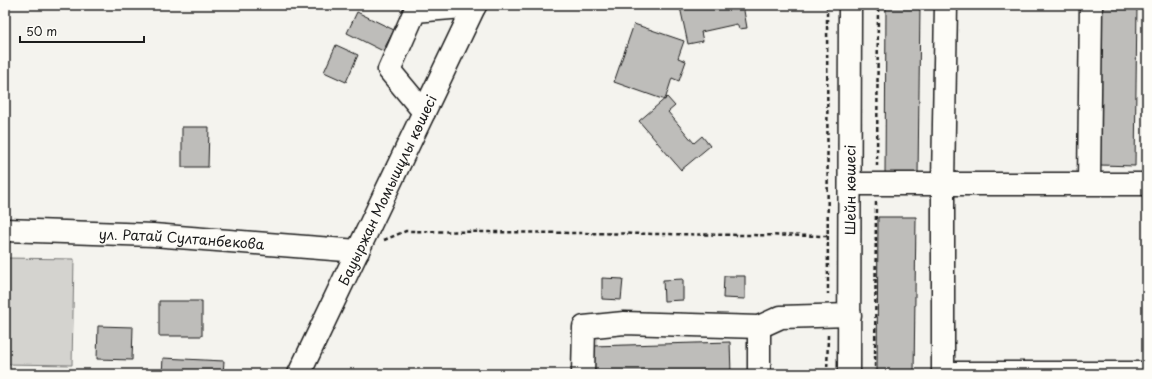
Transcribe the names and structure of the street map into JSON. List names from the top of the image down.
{
  "streets": {
    "street": ["Бауыржан Момышұлы көшесі", "Шейн көшесі", "ул. Ратай Султанбекова"]
  },
  "crossings": [
    ["Бауыржан Момышұлы көшесі", "ул. Ратай Султанбекова"]
  ],
  "scale_bar": "50 m"
}
